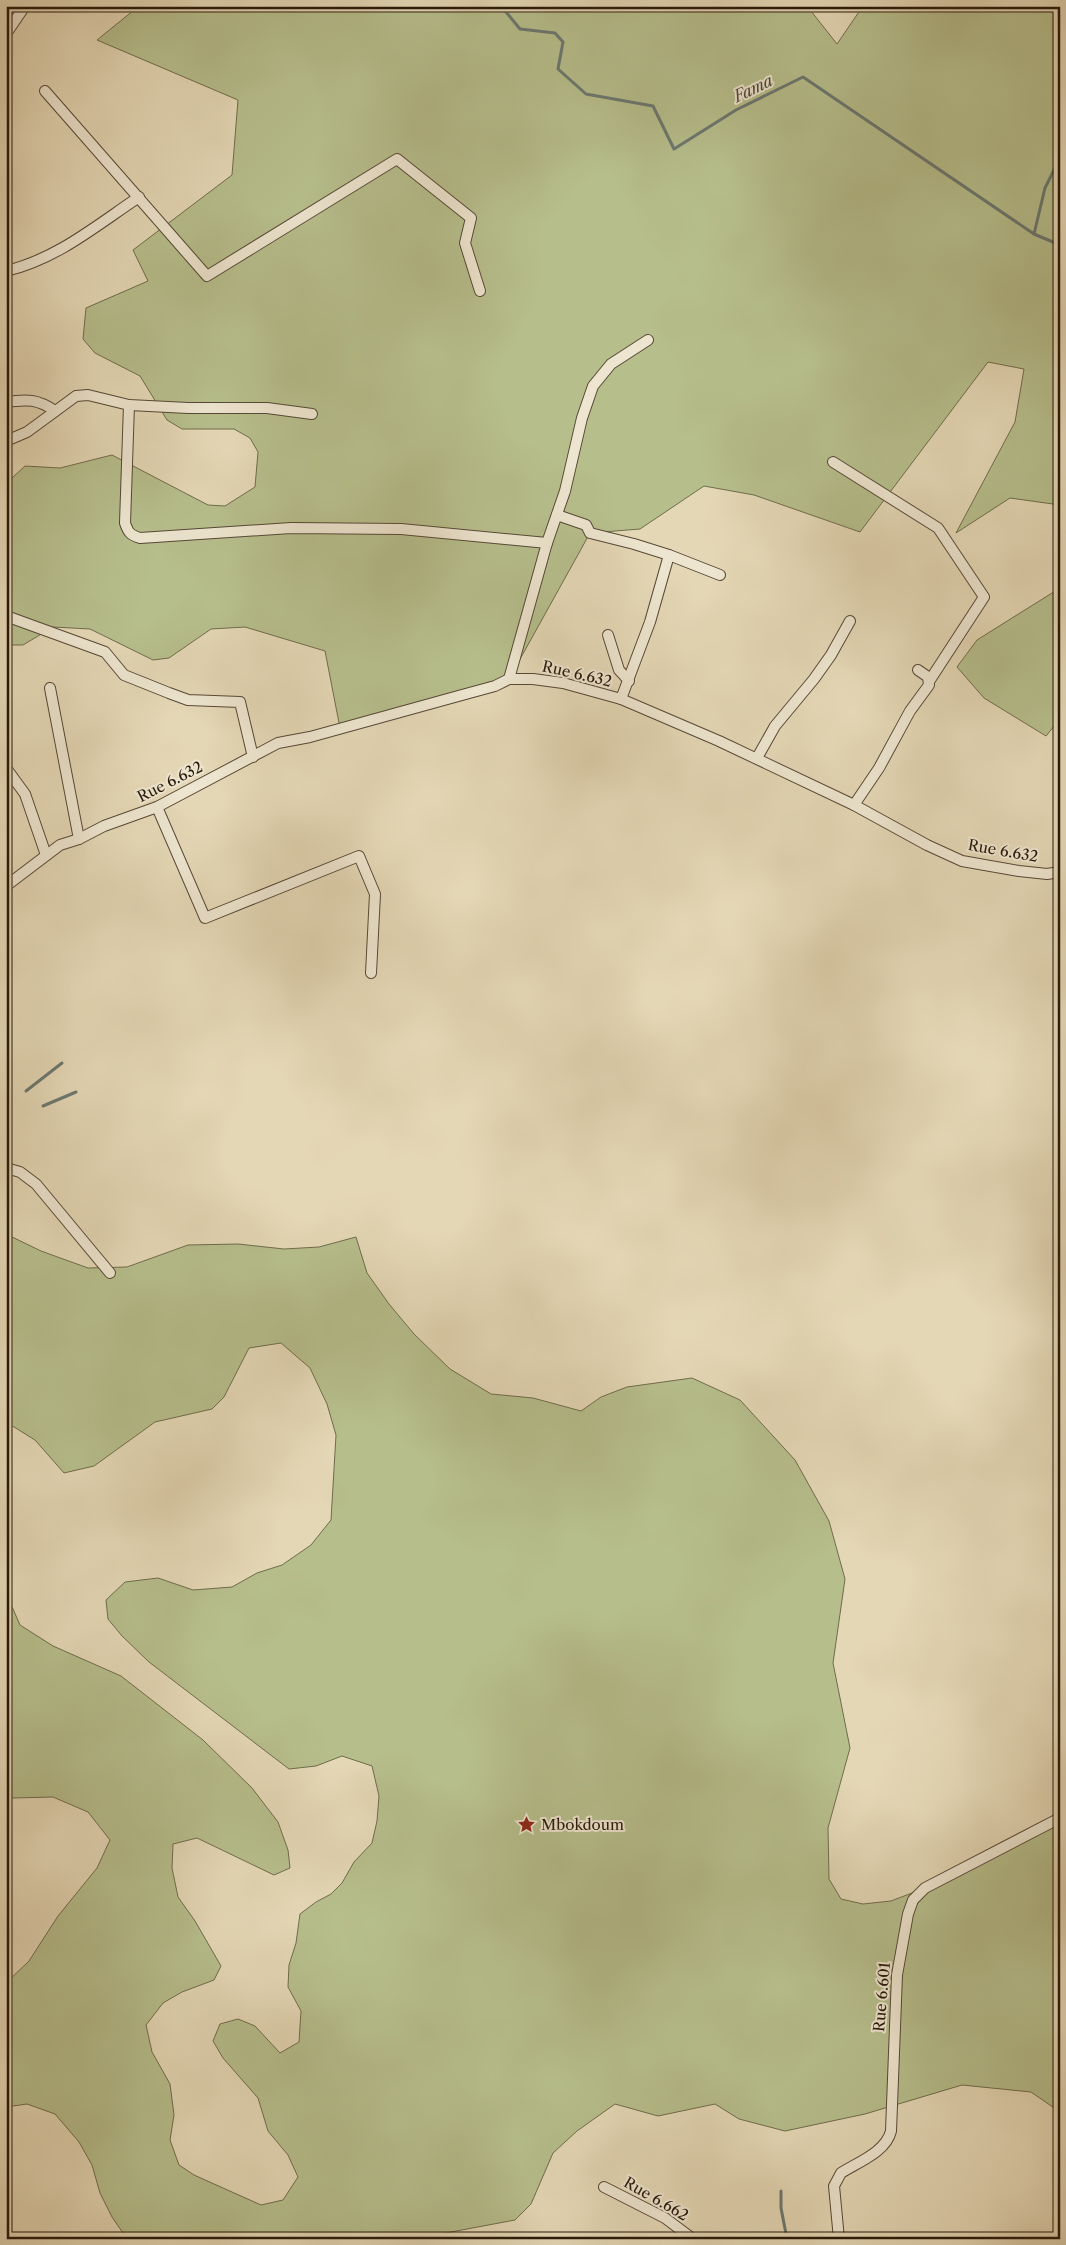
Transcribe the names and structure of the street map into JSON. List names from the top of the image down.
{
  "streets": {
    "street": ["Rue 6.632", "Rue 6.601", "Rue 6.662"]
  },
  "water": ["Fama"],
  "places": {
    "place": ["Mbokdoum"]
  }
}
